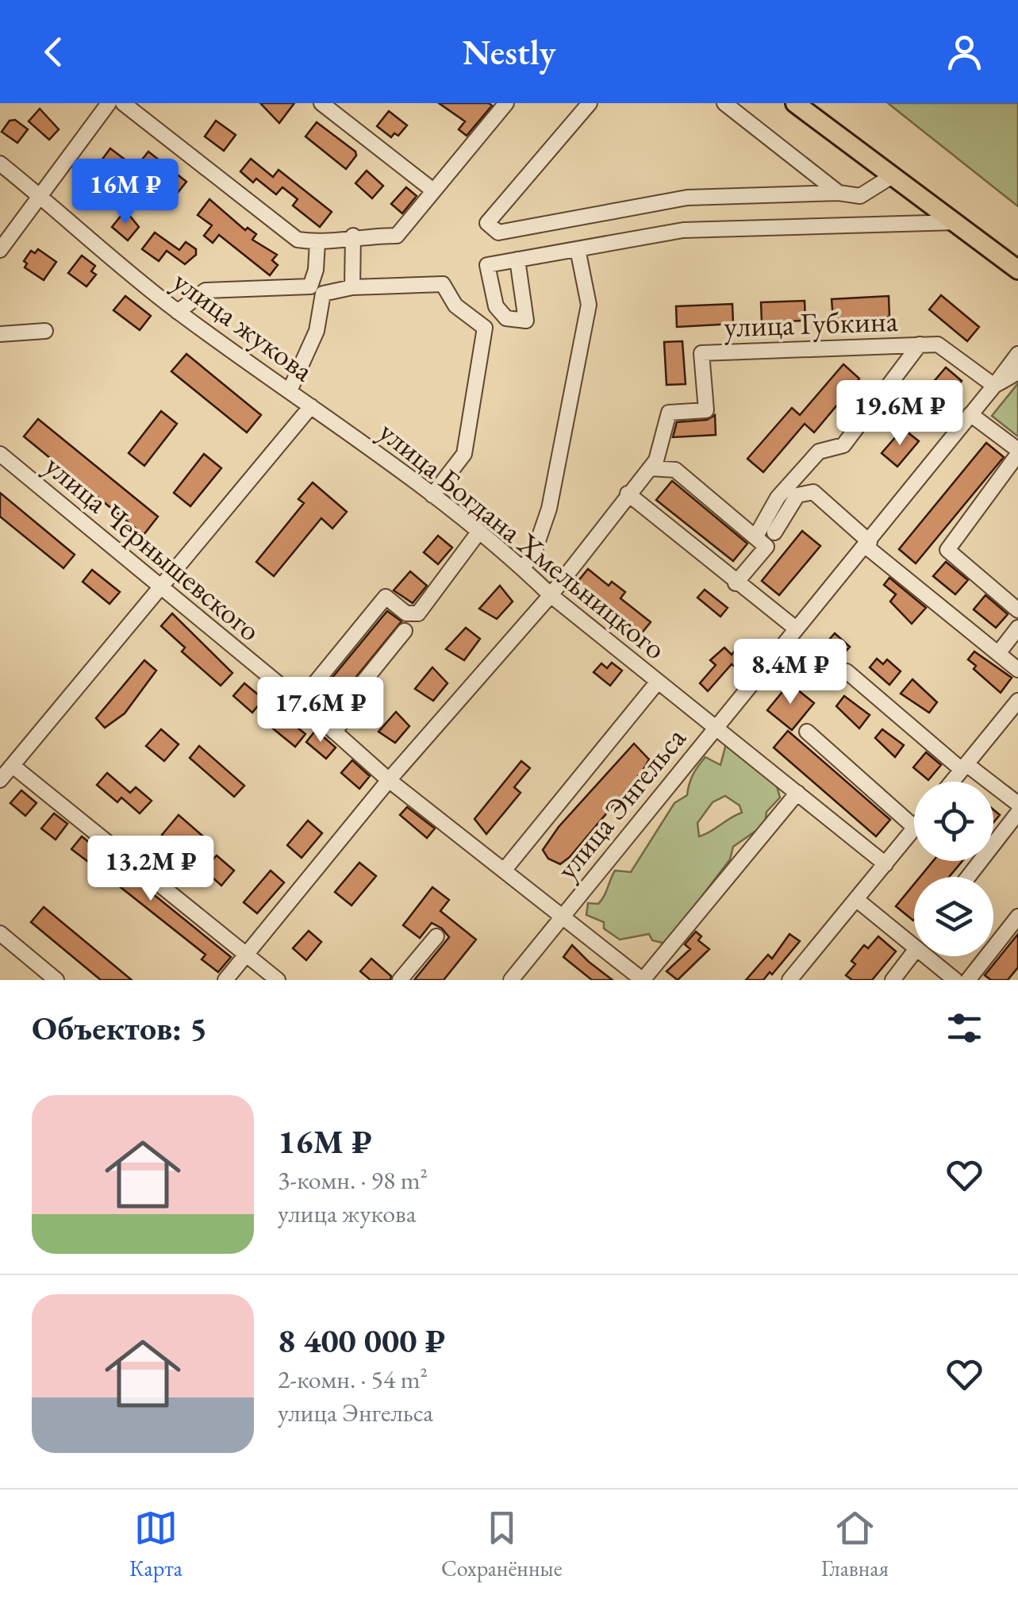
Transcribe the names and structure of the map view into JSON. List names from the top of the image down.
{
  "streets": {
    "street": [
      "улица Губкина",
      "улица жукова",
      "улица Богдана Хмельницкого",
      "улица Чернышевского",
      "улица Энгельса"
    ]
  },
  "crossings": [
    ["улица Губкина", "улица Богдана Хмельницкого"],
    ["улица Губкина", "улица Чернышевского"],
    ["улица Губкина", "улица Энгельса"],
    ["улица жукова", "улица Богдана Хмельницкого"],
    ["улица Богдана Хмельницкого", "улица Энгельса"],
    ["улица Чернышевского", "улица Энгельса"]
  ],
  "page": {
    "header": "Nestly",
    "price": [
      "16M ₽",
      "19.6M ₽",
      "8.4M ₽",
      "17.6M ₽",
      "13.2M ₽"
    ],
    "heading": "Объектов: 5",
    "list": [
      {
        "name": "16M ₽",
        "note": "3-комн. · 98 m² · улица жукова"
      },
      {
        "name": "8 400 000 ₽",
        "note": "2-комн. · 54 m² · улица Энгельса"
      }
    ],
    "tabs": ["Карта", "Сохранённые", "Главная"]
  }
}
